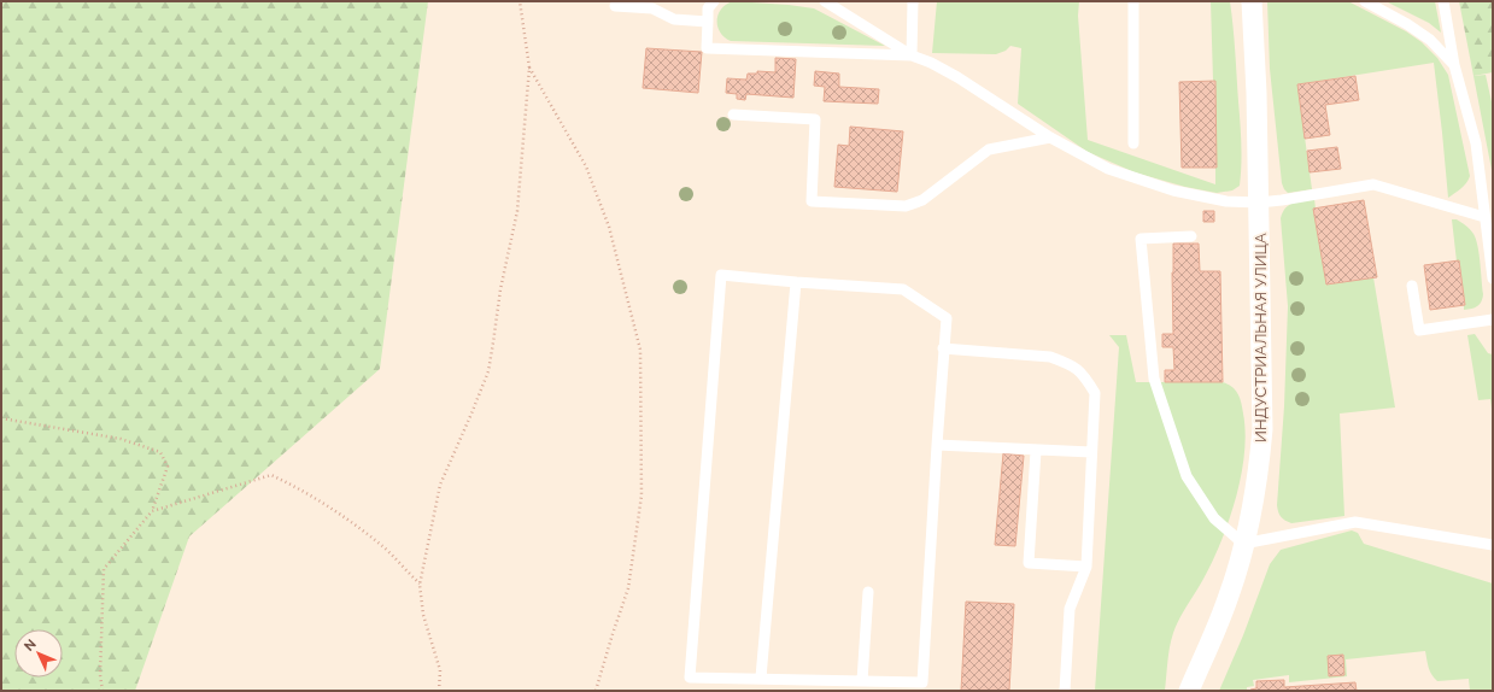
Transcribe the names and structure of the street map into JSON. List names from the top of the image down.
{
  "streets": {
    "street": ["ИНДУСТРИАЛЬНАЯ УЛИЦА"]
  },
  "north": "top left"
}
